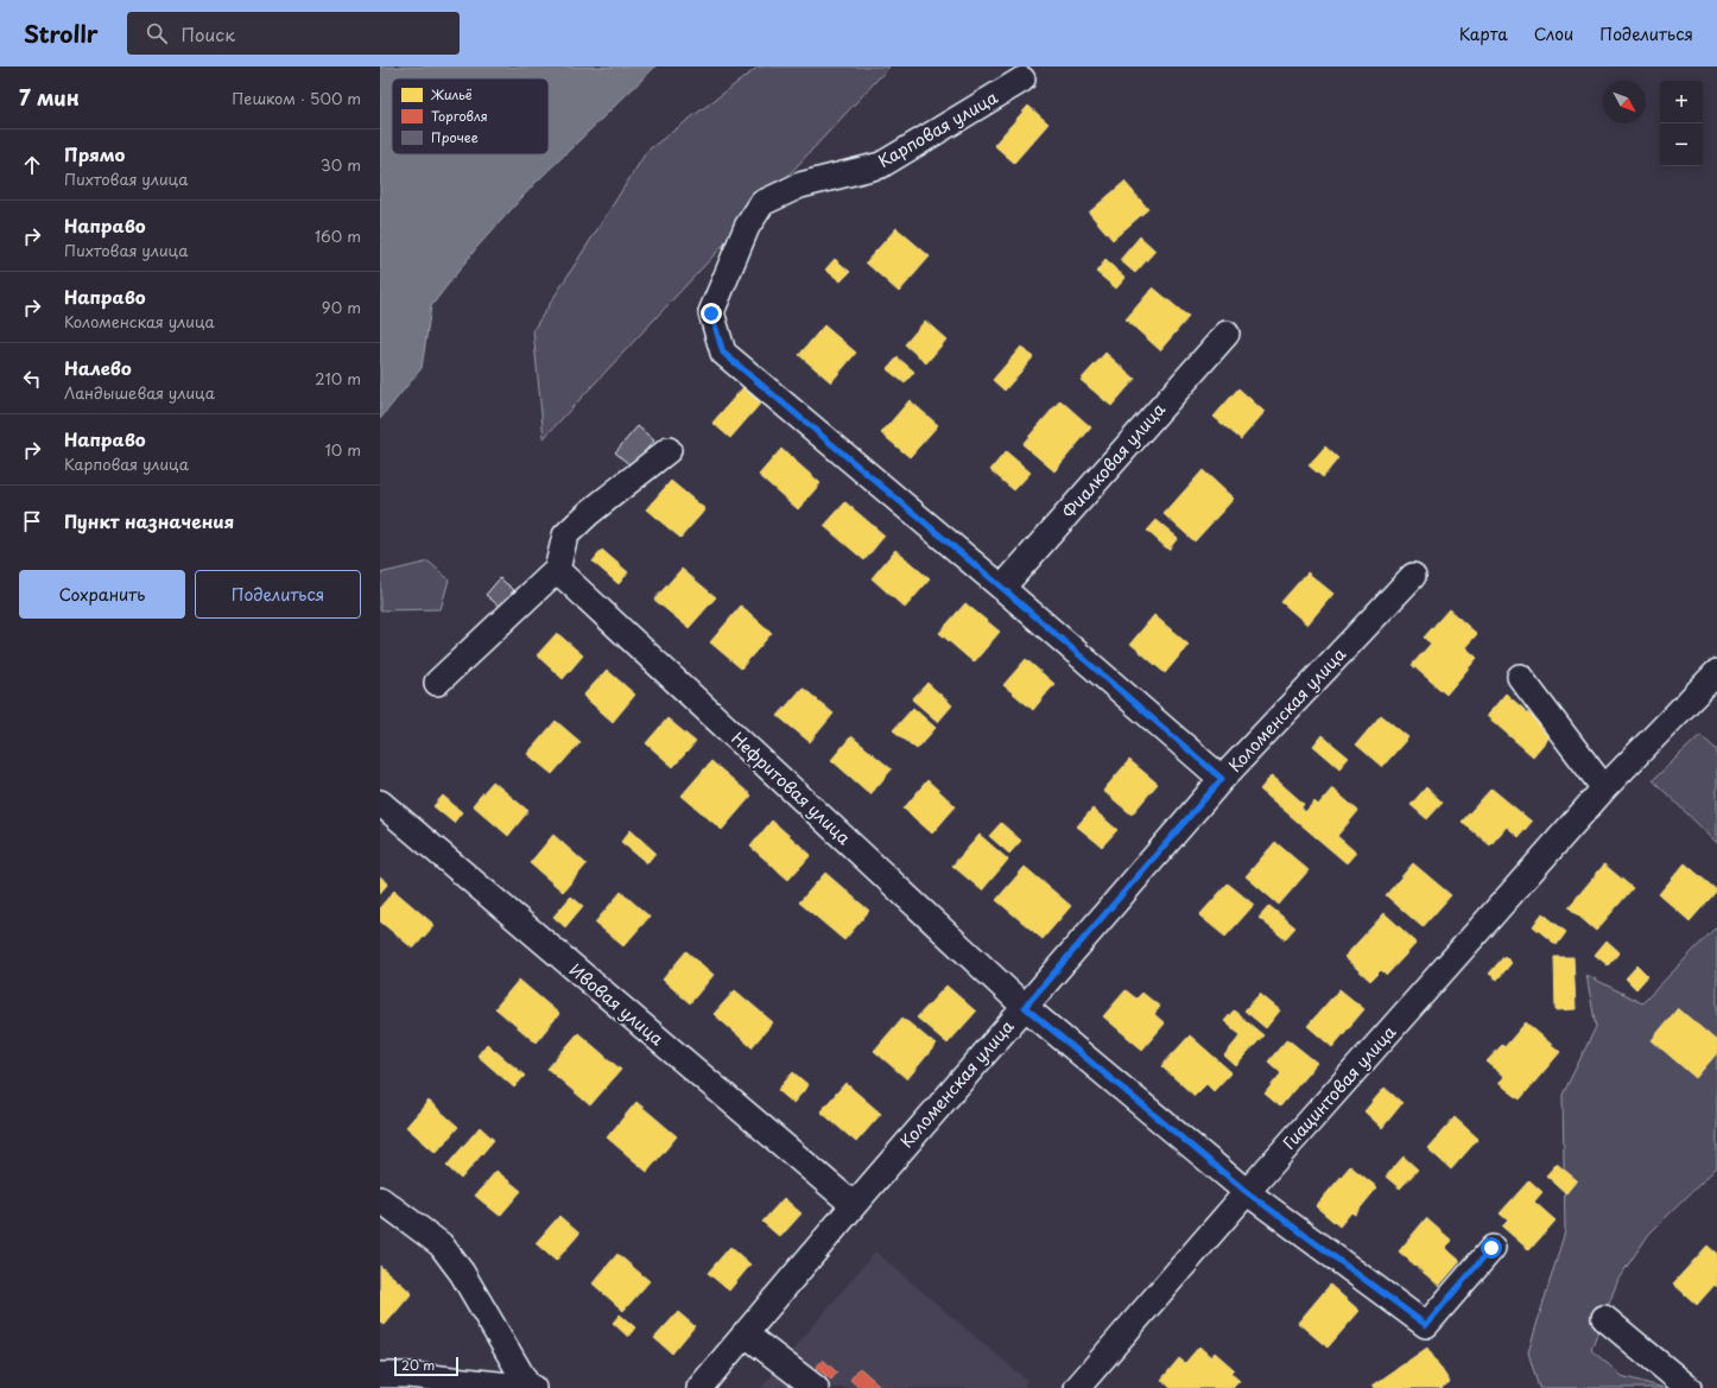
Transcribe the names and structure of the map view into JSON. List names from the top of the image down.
{
  "streets": {
    "street": [
      "Карповая улица",
      "Фиалковая улица",
      "Коломенская улица",
      "Нефритовая улица",
      "Ивовая улица",
      "Гиацинтовая улица"
    ]
  },
  "crossings": [
    ["Карповая улица", "Фиалковая улица"],
    ["Коломенская улица", "Нефритовая улица"],
    ["Коломенская улица", "Ивовая улица"],
    ["Нефритовая улица", "Гиацинтовая улица"]
  ],
  "legend": ["Жильё", "Торговля", "Прочее"],
  "scale_bar": "20 m",
  "north": "bottom right",
  "page": {
    "header": "Strollr",
    "search": "Поиск",
    "nav": ["Карта", "Слои", "Поделиться"],
    "heading": ["7 мин", "Пешком · 500 m"],
    "map_buttons": ["+", "−"],
    "list": [
      ["Прямо", "Пихтовая улица", "30 m"],
      ["Направо", "Пихтовая улица", "160 m"],
      ["Направо", "Коломенская улица", "90 m"],
      ["Налево", "Ландышевая улица", "210 m"],
      ["Направо", "Карповая улица", "10 m"],
      "Пункт назначения"
    ],
    "buttons": ["Сохранить", "Поделиться"],
    "scale": "20 m"
  }
}
